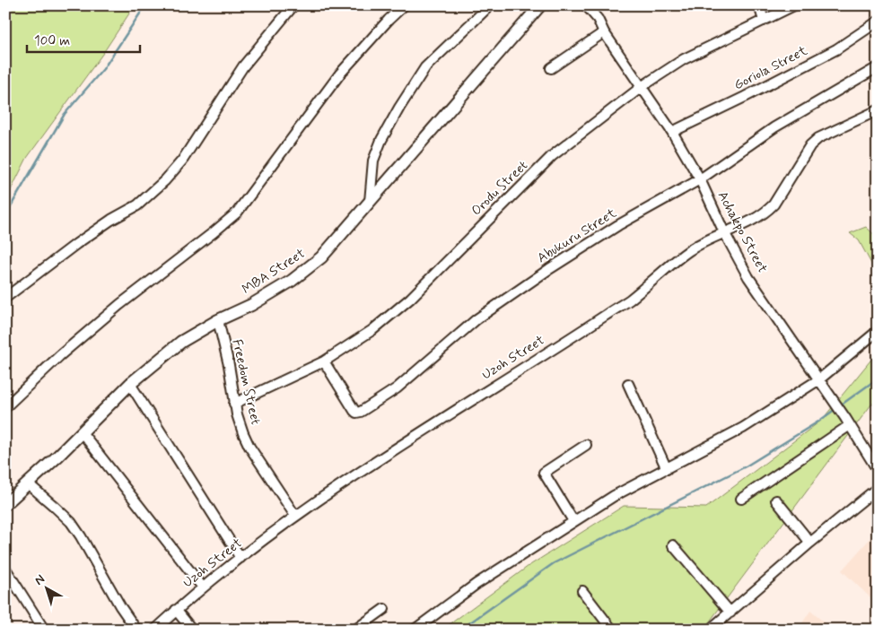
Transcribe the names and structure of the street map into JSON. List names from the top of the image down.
{
  "streets": {
    "street": [
      "Goriola Street",
      "Orodu Street",
      "Achakpo Street",
      "Abukuru Street",
      "MBA Street",
      "Uzoh Street",
      "Freedom Street"
    ]
  },
  "crossings": [
    ["Goriola Street", "Achakpo Street"],
    ["Orodu Street", "Achakpo Street"],
    ["Orodu Street", "Abukuru Street"],
    ["Orodu Street", "Freedom Street"],
    ["Achakpo Street", "Abukuru Street"],
    ["Achakpo Street", "Uzoh Street"],
    ["MBA Street", "Freedom Street"],
    ["Uzoh Street", "Freedom Street"]
  ],
  "scale_bar": "100 m",
  "north": "top left"
}
